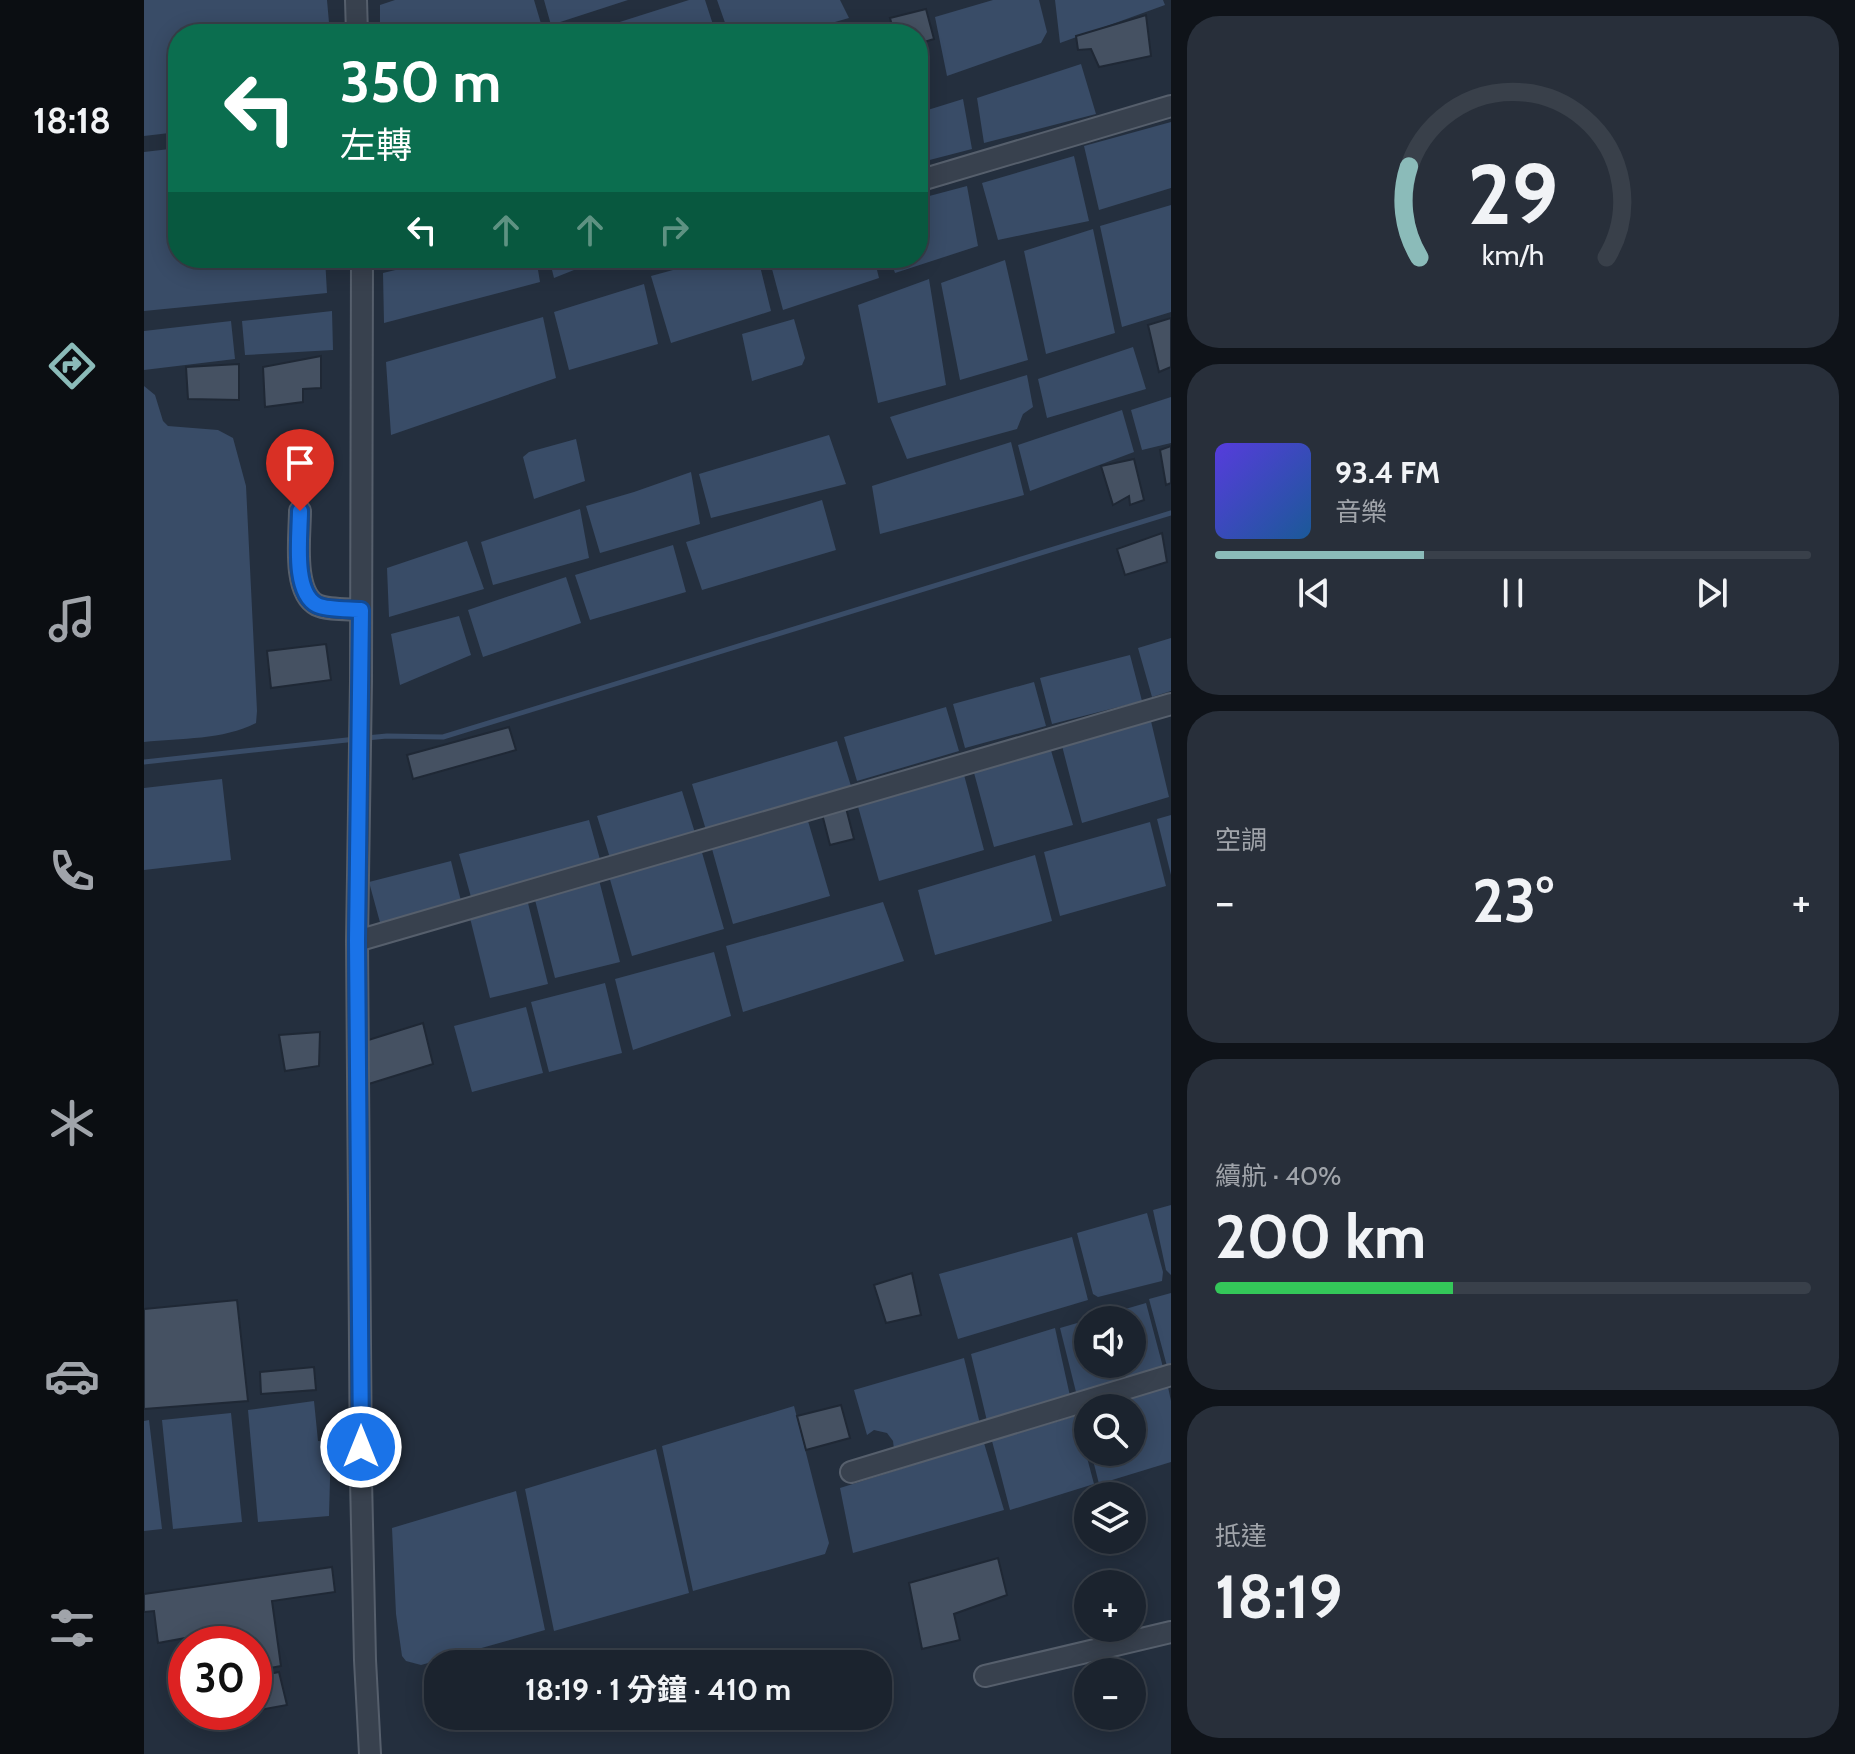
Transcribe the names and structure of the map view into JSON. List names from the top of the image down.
{
  "page": {
    "tabs": "18:18",
    "turn": ["350 m", "左轉"],
    "song": ["93.4 FM", "音樂"],
    "tile": [
      "空調",
      ["續航 · 40%", "200 km"],
      ["抵達", "18:19"]
    ],
    "heat": ["−", "23°", "+"],
    "map_buttons": ["+", "−"],
    "limit": "30",
    "trip": "18:19 · 1 分鐘 · 410 m",
    "gauge": ["29", "km/h"]
  }
}
